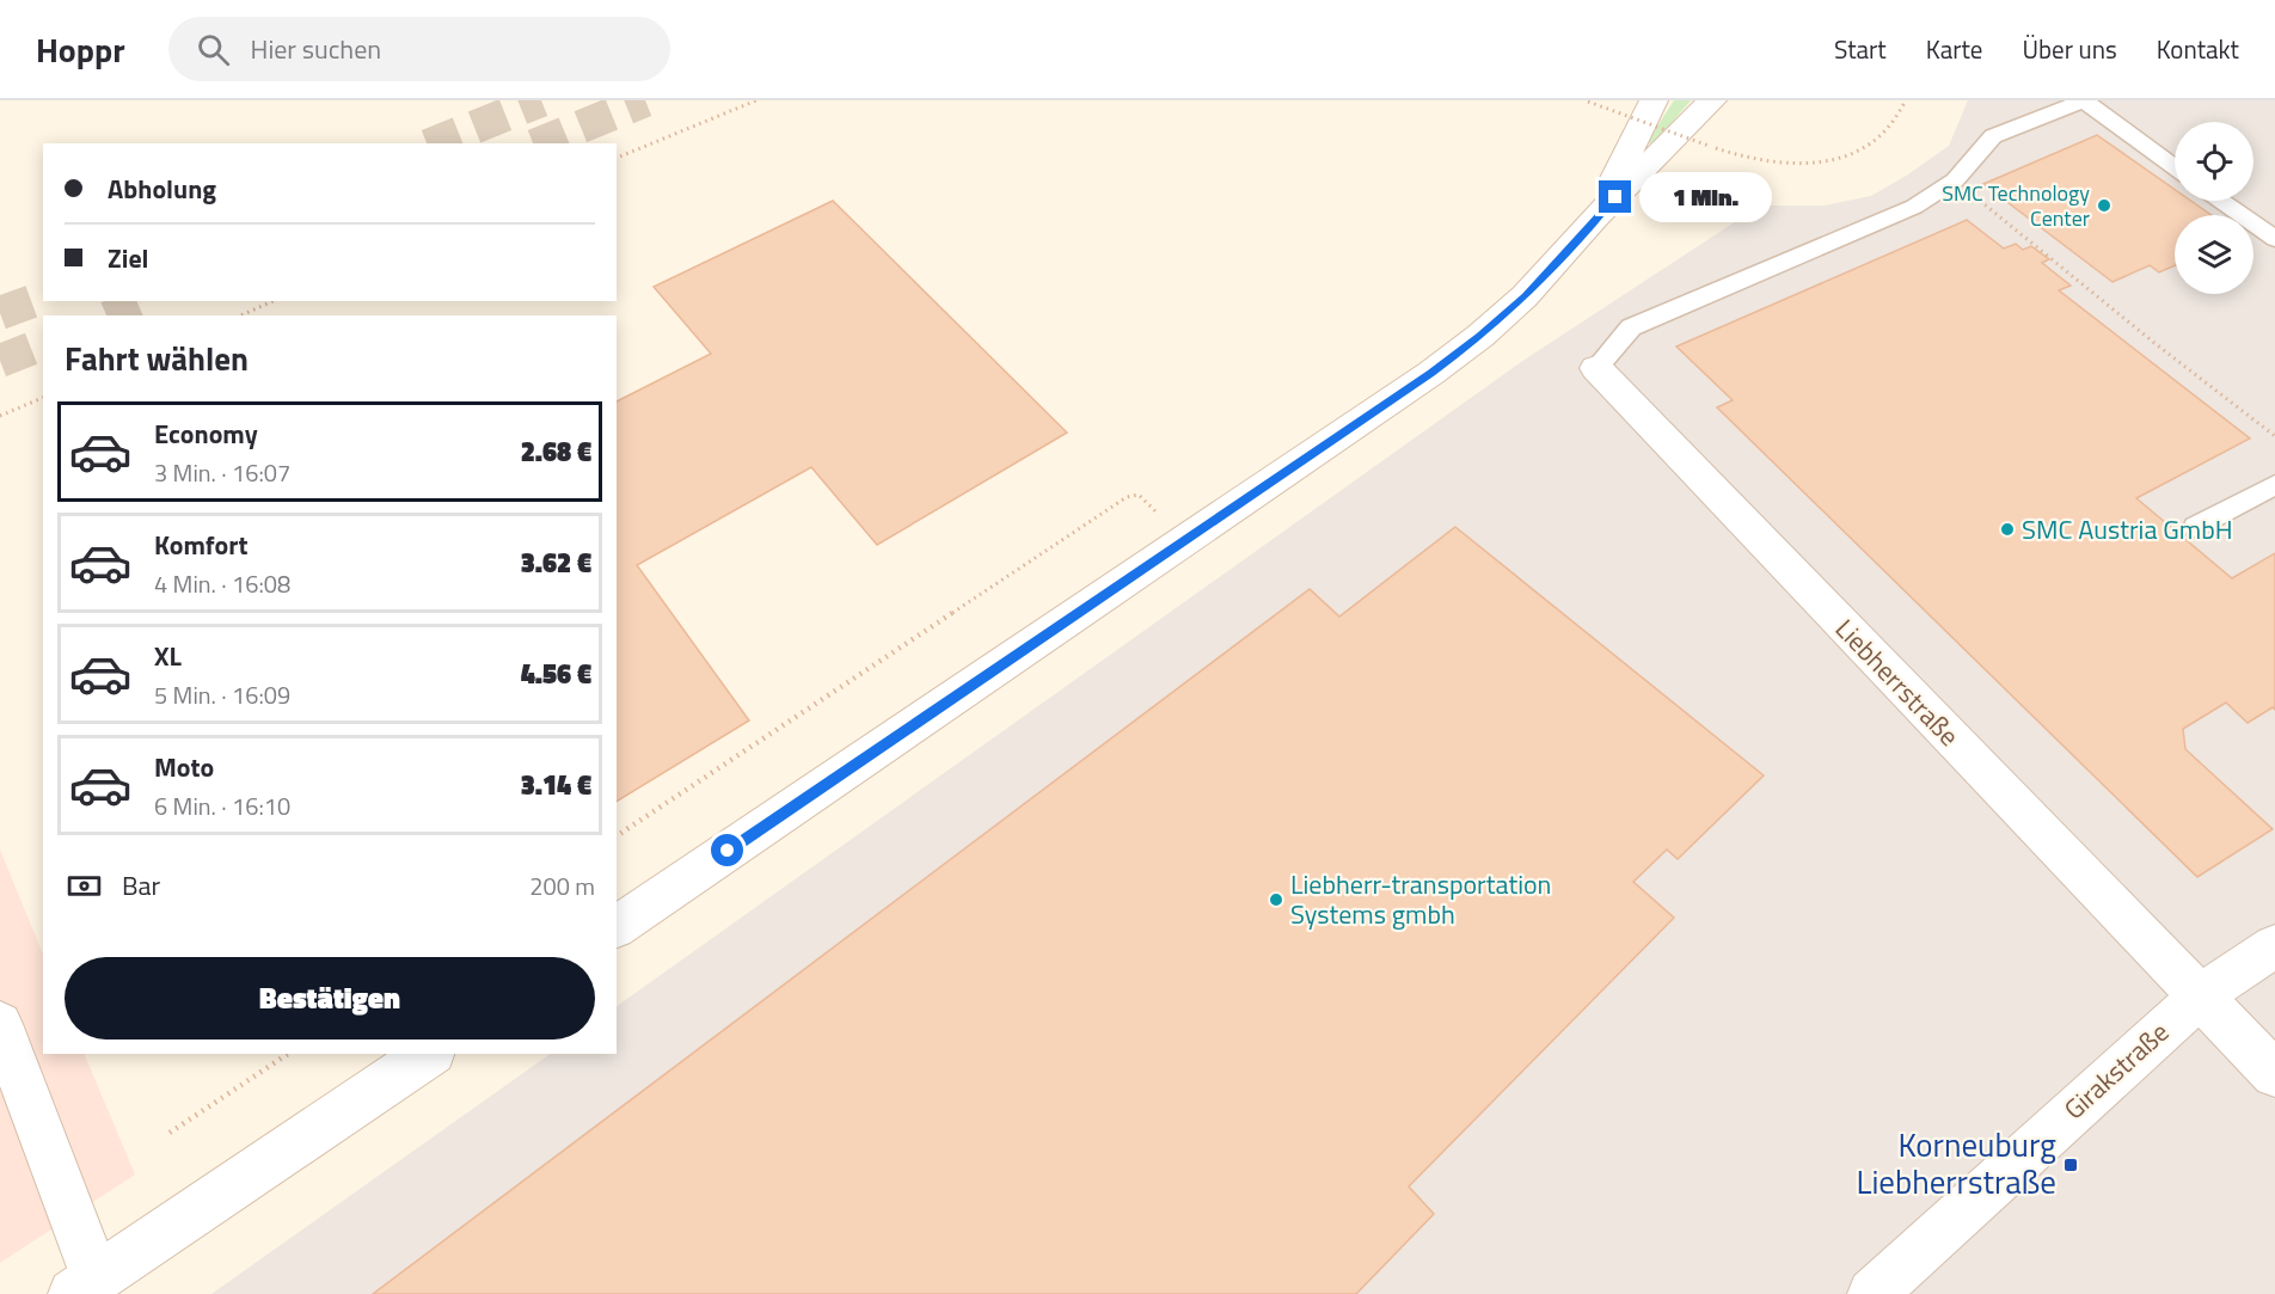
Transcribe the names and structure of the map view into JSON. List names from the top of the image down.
{
  "streets": {
    "main road": ["Liebherrstraße", "Girakstraße"]
  },
  "crossings": [
    ["Liebherrstraße", "Girakstraße"]
  ],
  "places": {
    "other": ["SMC Technology Center", "SMC Austria GmbH", "Liebherr-transportation Systems gmbh"],
    "transit": ["Korneuburg Liebherrstraße"]
  },
  "page": {
    "header": "Hoppr",
    "search": "Hier suchen",
    "nav": [
      "Start",
      "Karte",
      "Über uns",
      "Kontakt"
    ],
    "banner": ["Abholung", "Ziel"],
    "bubble": "1 Min.",
    "heading": "Fahrt wählen",
    "list": [
      {
        "name": "Economy",
        "note": "3 Min. · 16:07",
        "value": "2.68 €"
      },
      {
        "name": "Komfort",
        "note": "4 Min. · 16:08",
        "value": "3.62 €"
      },
      {
        "name": "XL",
        "note": "5 Min. · 16:09",
        "value": "4.56 €"
      },
      {
        "name": "Moto",
        "note": "6 Min. · 16:10",
        "value": "3.14 €"
      }
    ],
    "pay": ["Bar", "200 m"],
    "buttons": "Bestätigen"
  }
}
